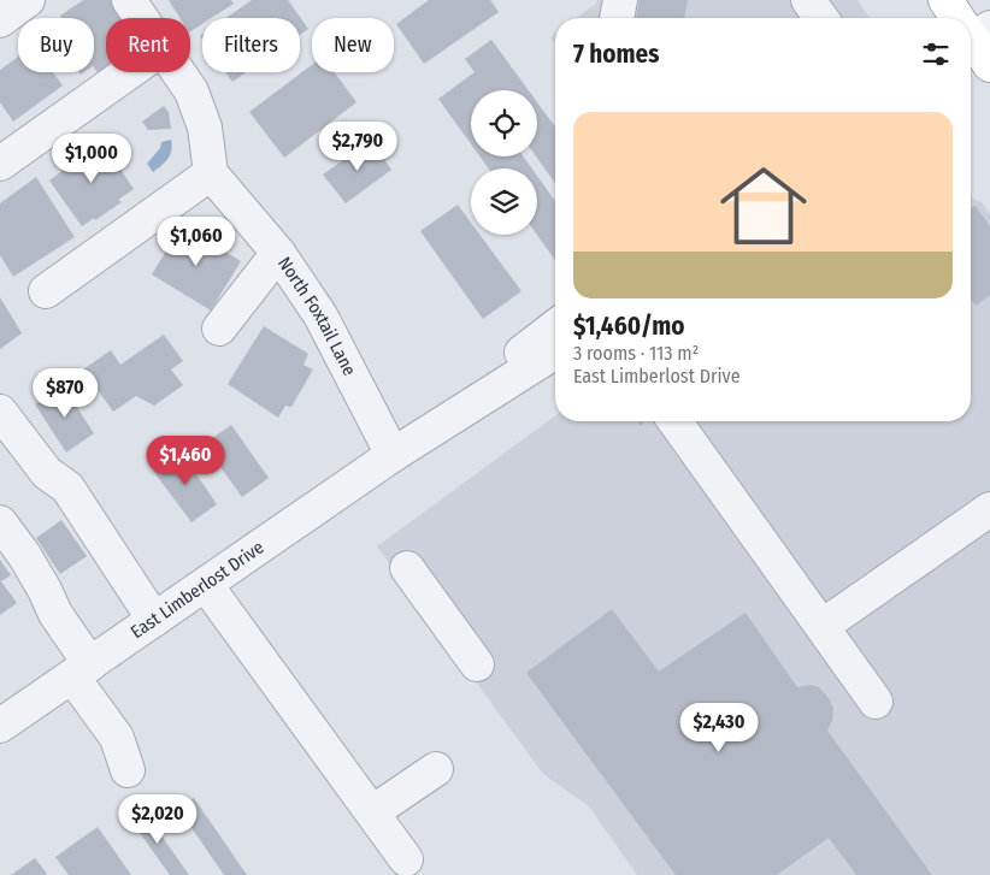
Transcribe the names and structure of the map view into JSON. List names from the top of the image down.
{
  "streets": {
    "street": ["North Foxtail Lane", "East Limberlost Drive"]
  },
  "crossings": [
    ["North Foxtail Lane", "East Limberlost Drive"]
  ],
  "page": {
    "chip": [
      "Buy",
      "Rent",
      "Filters",
      "New"
    ],
    "heading": "7 homes",
    "list": [
      {
        "name": "$1,460/mo",
        "note": "3 rooms · 113 m² · East Limberlost Drive"
      }
    ],
    "price": [
      "$2,790",
      "$1,000",
      "$1,060",
      "$870",
      "$1,460",
      "$2,430",
      "$2,020"
    ]
  }
}
